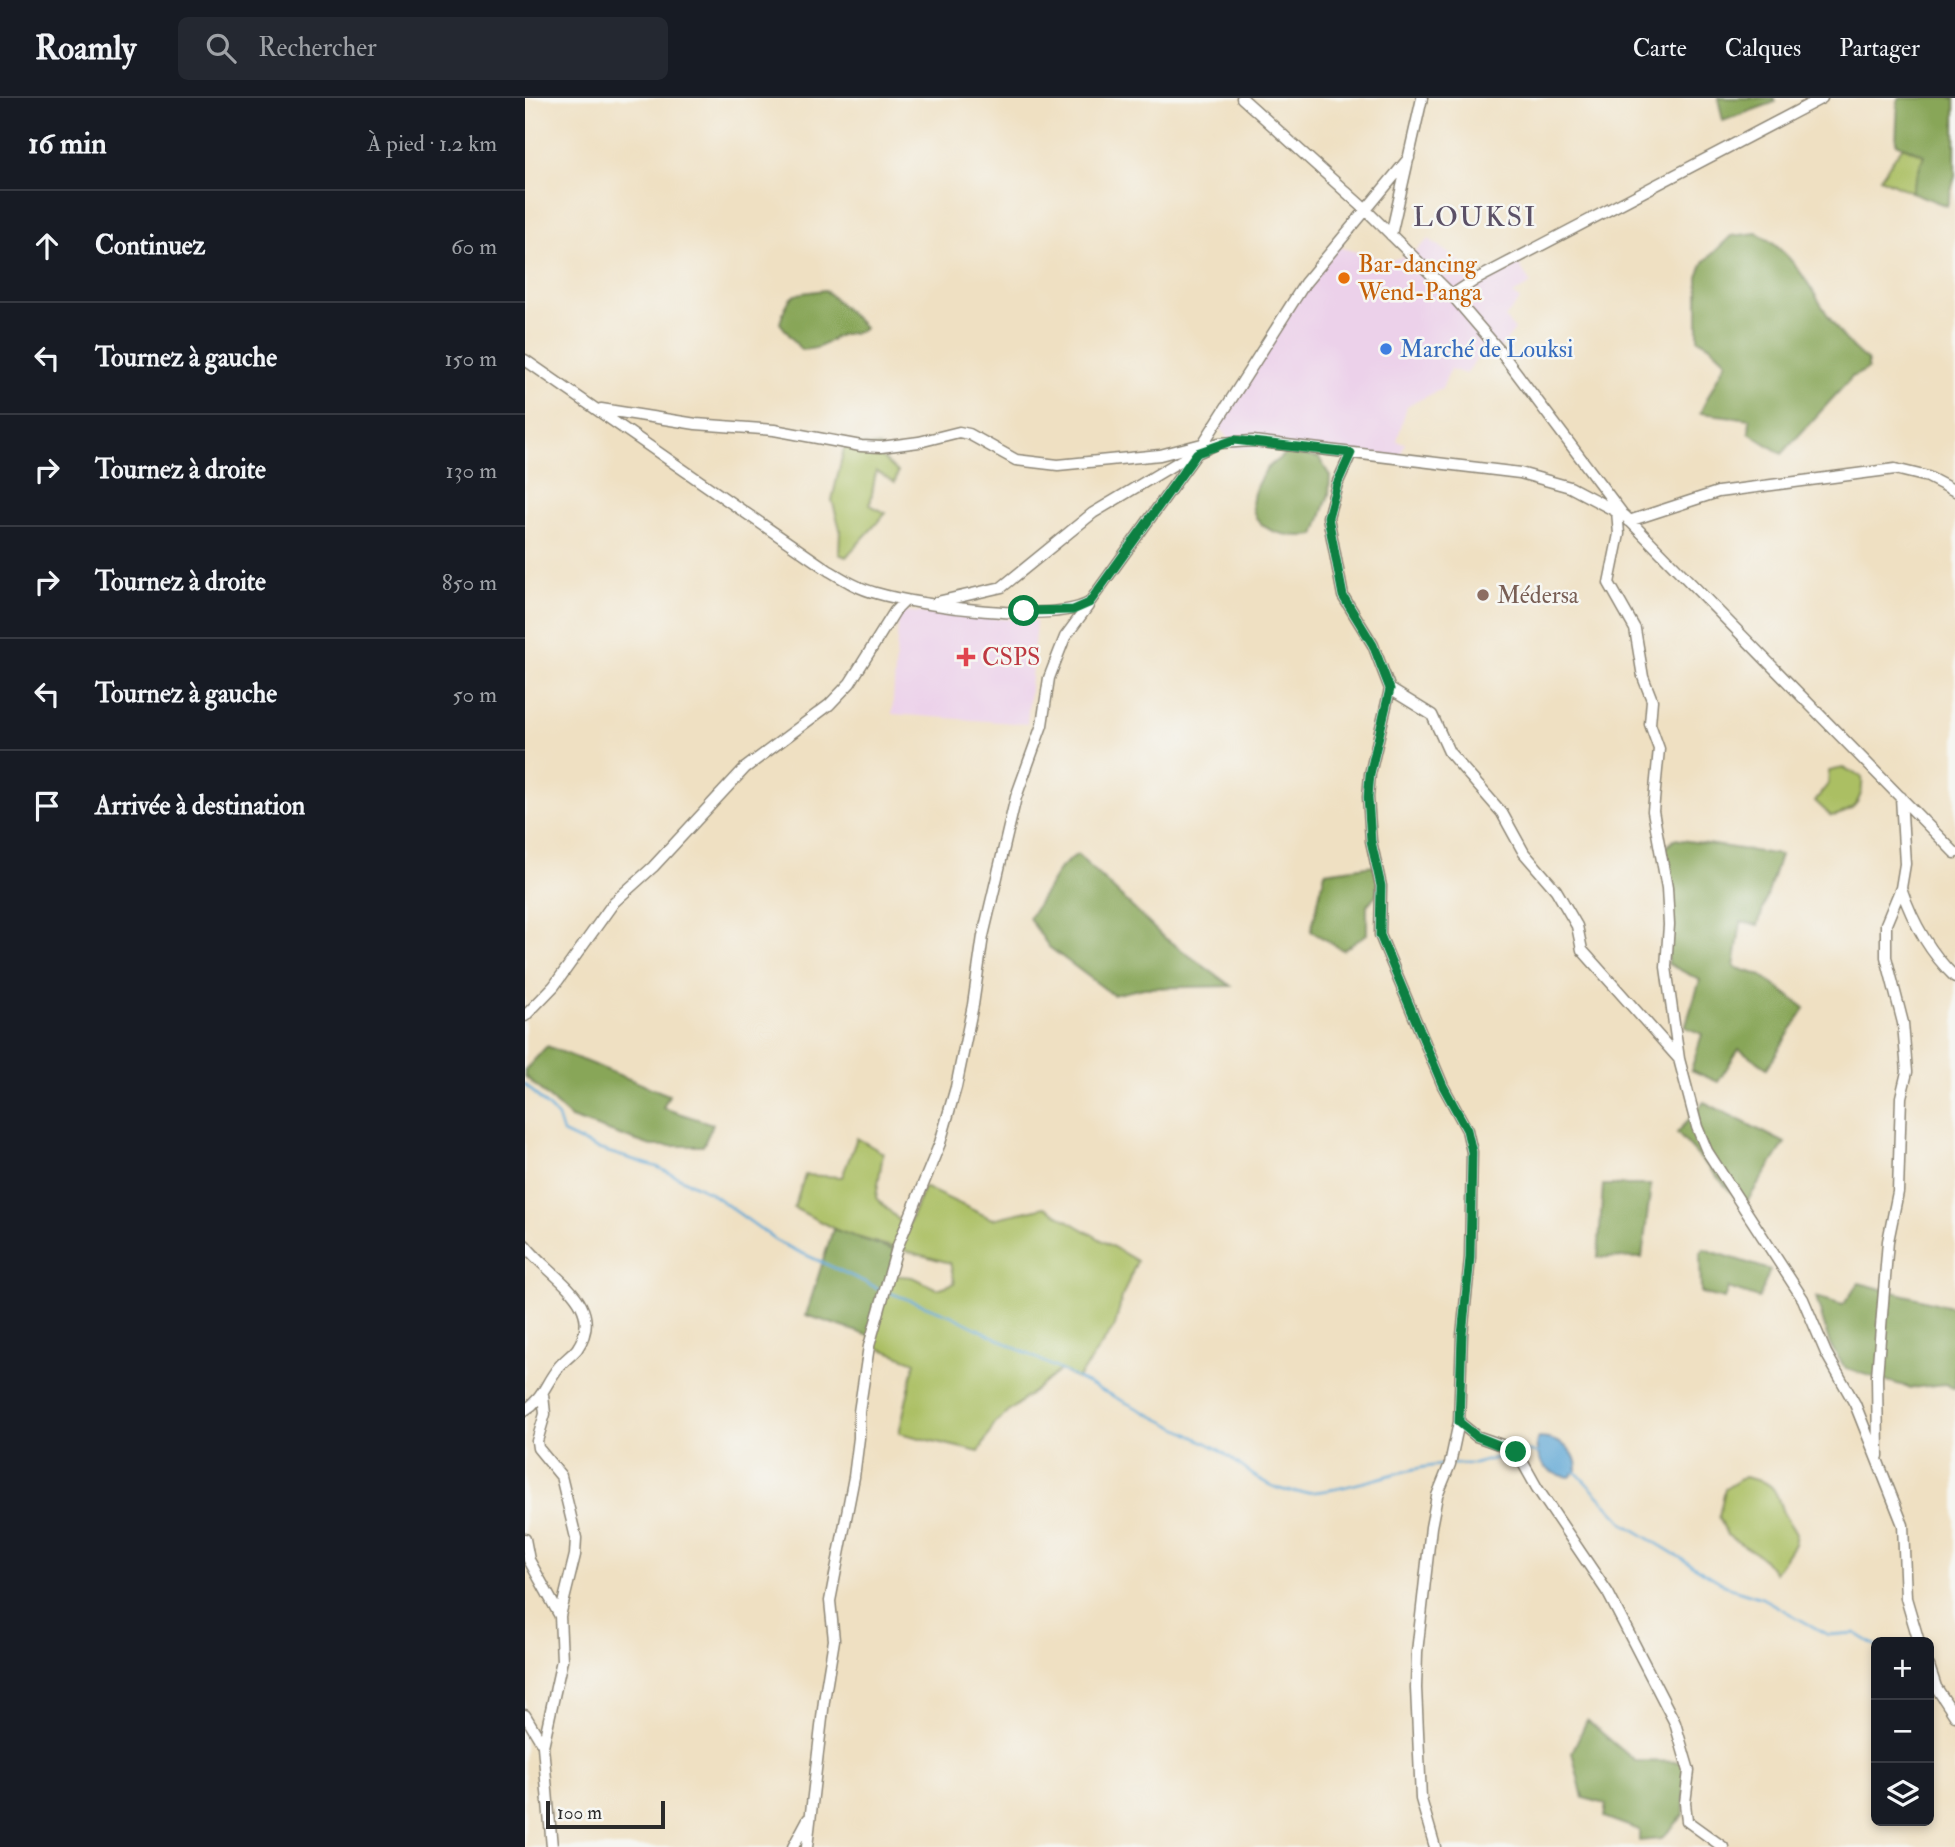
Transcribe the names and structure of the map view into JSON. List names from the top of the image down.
{
  "districts": ["LOUKSI"],
  "places": {
    "other": ["Bar-dancing Wend-Panga", "Marché de Louksi", "Médersa"],
    "health": ["CSPS"]
  },
  "scale_bar": "100 m",
  "page": {
    "header": "Roamly",
    "search": "Rechercher",
    "nav": ["Carte", "Calques", "Partager"],
    "heading": ["16 min", "À pied · 1.2 km"],
    "list": [
      ["Continuez", "60 m"],
      ["Tournez à gauche", "150 m"],
      ["Tournez à droite", "130 m"],
      ["Tournez à droite", "850 m"],
      ["Tournez à gauche", "50 m"],
      "Arrivée à destination"
    ],
    "map_buttons": ["+", "−"],
    "scale": "100 m"
  }
}
